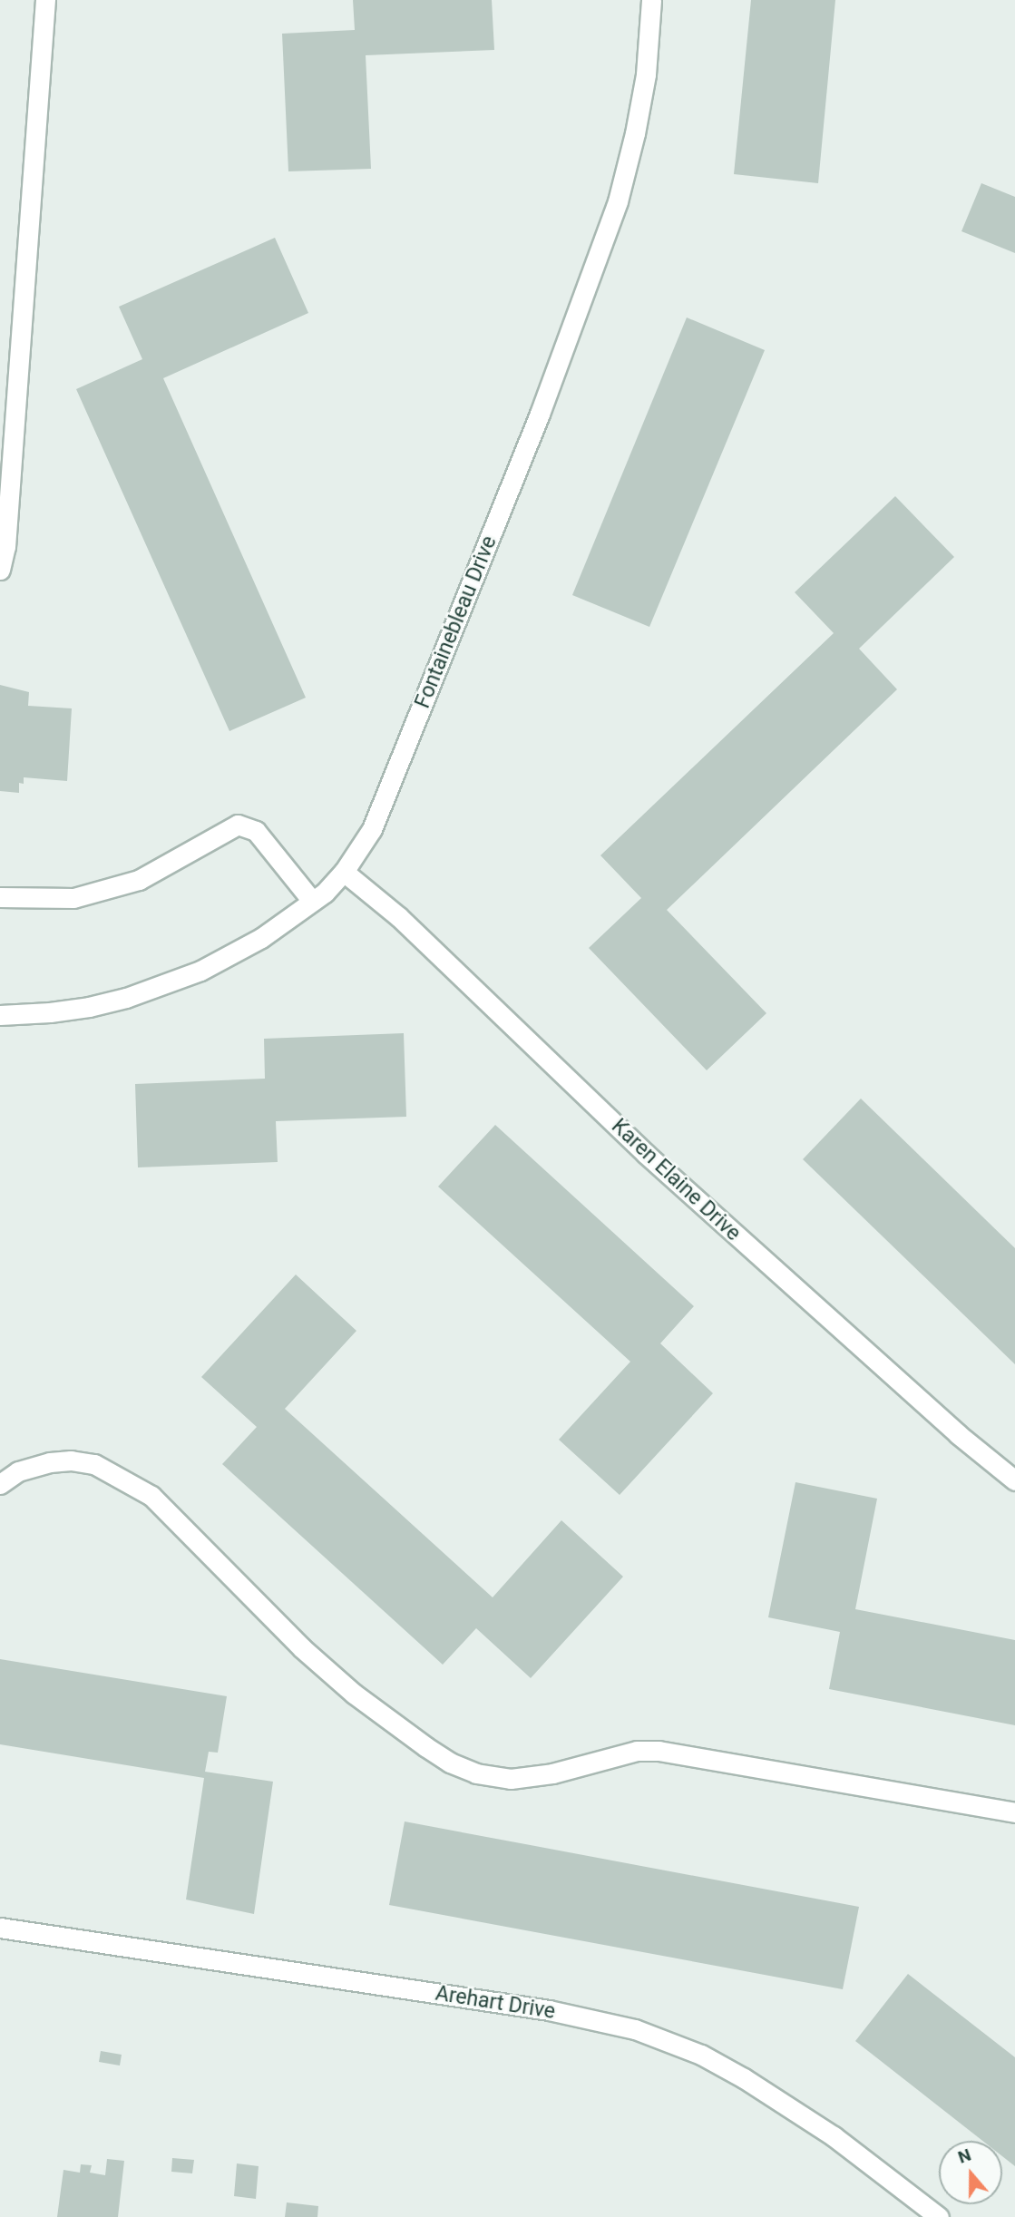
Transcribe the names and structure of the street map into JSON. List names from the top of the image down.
{
  "streets": {
    "street": ["Fontainebleau Drive", "Karen Elaine Drive", "Arehart Drive"]
  },
  "crossings": [
    ["Fontainebleau Drive", "Karen Elaine Drive"]
  ],
  "north": "top"
}
